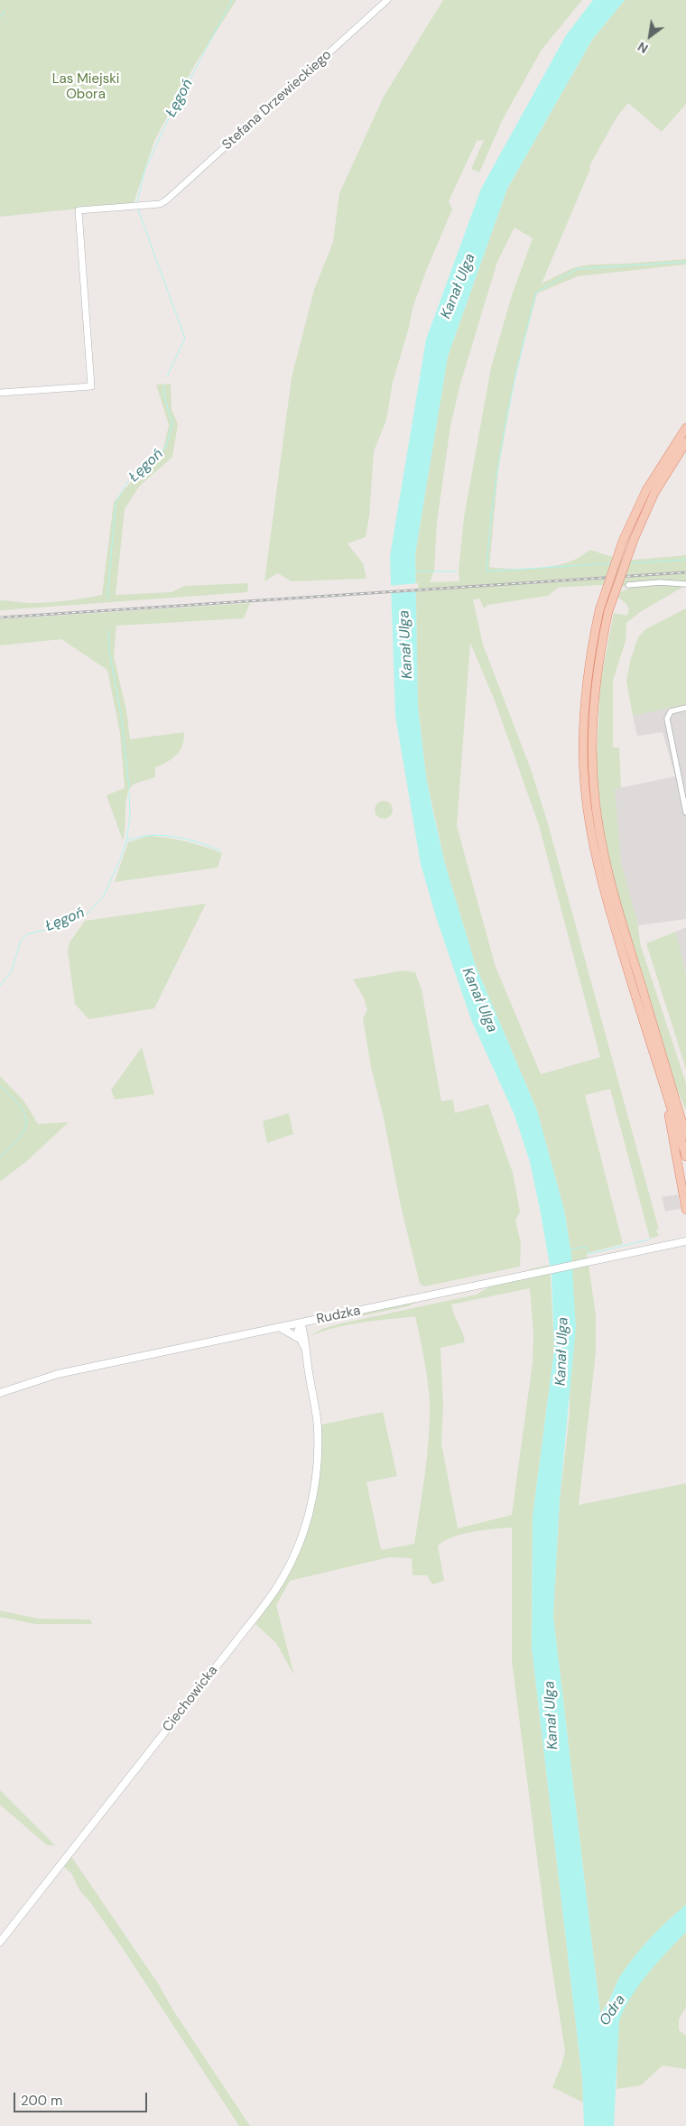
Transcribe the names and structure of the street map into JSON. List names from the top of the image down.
{
  "streets": {
    "main road": ["Rudzka", "Ciechowicka"],
    "street": ["Stefana Drzewieckiego"]
  },
  "water": ["Łęgoń", "Kanał Ulga", "Odra"],
  "parks": ["Las Miejski Obora"],
  "scale_bar": "200 m",
  "north": "bottom left"
}
